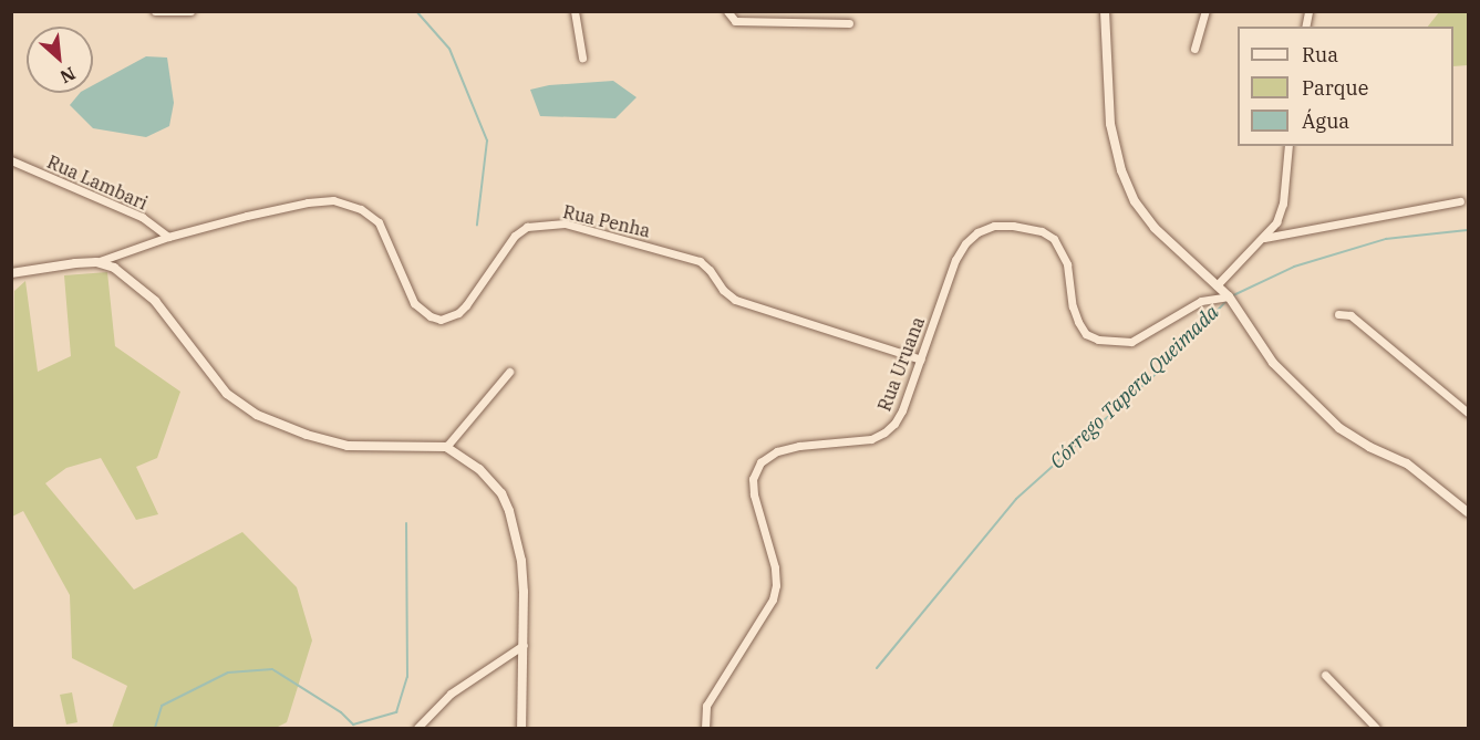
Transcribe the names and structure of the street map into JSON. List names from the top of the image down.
{
  "streets": {
    "street": ["Rua Lambari", "Rua Penha", "Rua Uruana"]
  },
  "crossings": [
    ["Rua Lambari", "Rua Penha"],
    ["Rua Penha", "Rua Uruana"]
  ],
  "water": ["Córrego Tapera Queimada"],
  "legend": ["Rua", "Parque", "Água"],
  "north": "bottom right"
}
